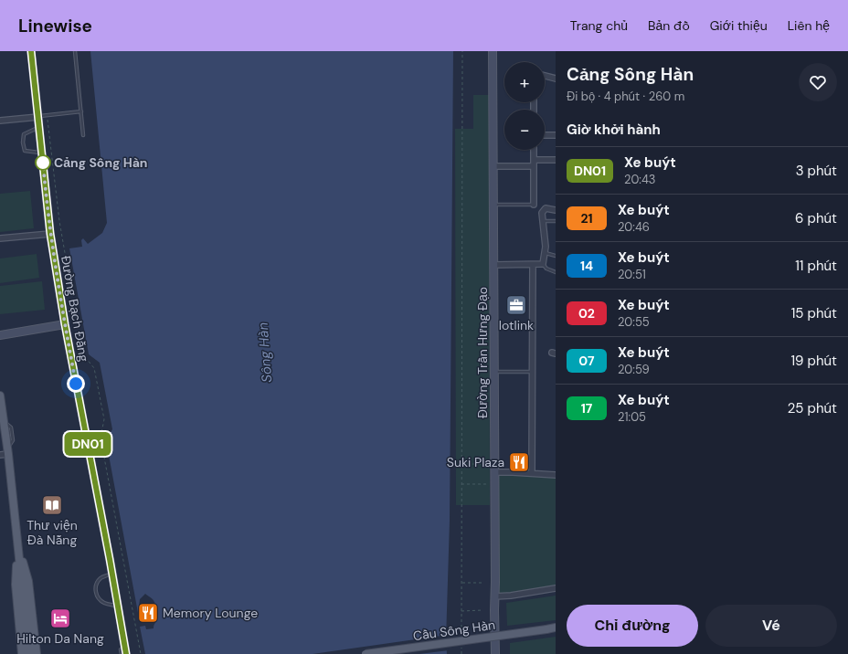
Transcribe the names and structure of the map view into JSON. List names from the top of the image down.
{
  "streets": {
    "main road": ["Đường Bạch Đằng", "Đường Trần Hưng Đạo", "Cầu Sông Hàn"]
  },
  "water": ["Sông Hàn"],
  "places": {
    "other": ["Cảng Sông Hàn"],
    "office": ["Iotlink"],
    "restaurant": ["Suki Plaza", "Memory Lounge"],
    "library": ["Thư viện Đà Nẵng"],
    "hotel": ["Hilton Da Nang"]
  },
  "lines": ["bus line DN01"],
  "page": {
    "header": "Linewise",
    "nav": [
      "Trang chủ",
      "Bản đồ",
      "Giới thiệu",
      "Liên hệ"
    ],
    "on_map": "DN01",
    "heading": [
      ["Cảng Sông Hàn", "Đi bộ · 4 phút · 260 m"],
      "Giờ khởi hành"
    ],
    "map_buttons": ["+", "−"],
    "list": [
      {
        "mark": "DN01",
        "name": "Xe buýt",
        "note": "20:43",
        "value": "3 phút"
      },
      {
        "mark": "21",
        "name": "Xe buýt",
        "note": "20:46",
        "value": "6 phút"
      },
      {
        "mark": "14",
        "name": "Xe buýt",
        "note": "20:51",
        "value": "11 phút"
      },
      {
        "mark": "02",
        "name": "Xe buýt",
        "note": "20:55",
        "value": "15 phút"
      },
      {
        "mark": "07",
        "name": "Xe buýt",
        "note": "20:59",
        "value": "19 phút"
      },
      {
        "mark": "17",
        "name": "Xe buýt",
        "note": "21:05",
        "value": "25 phút"
      }
    ],
    "buttons": ["Chỉ đường", "Vé"]
  }
}
